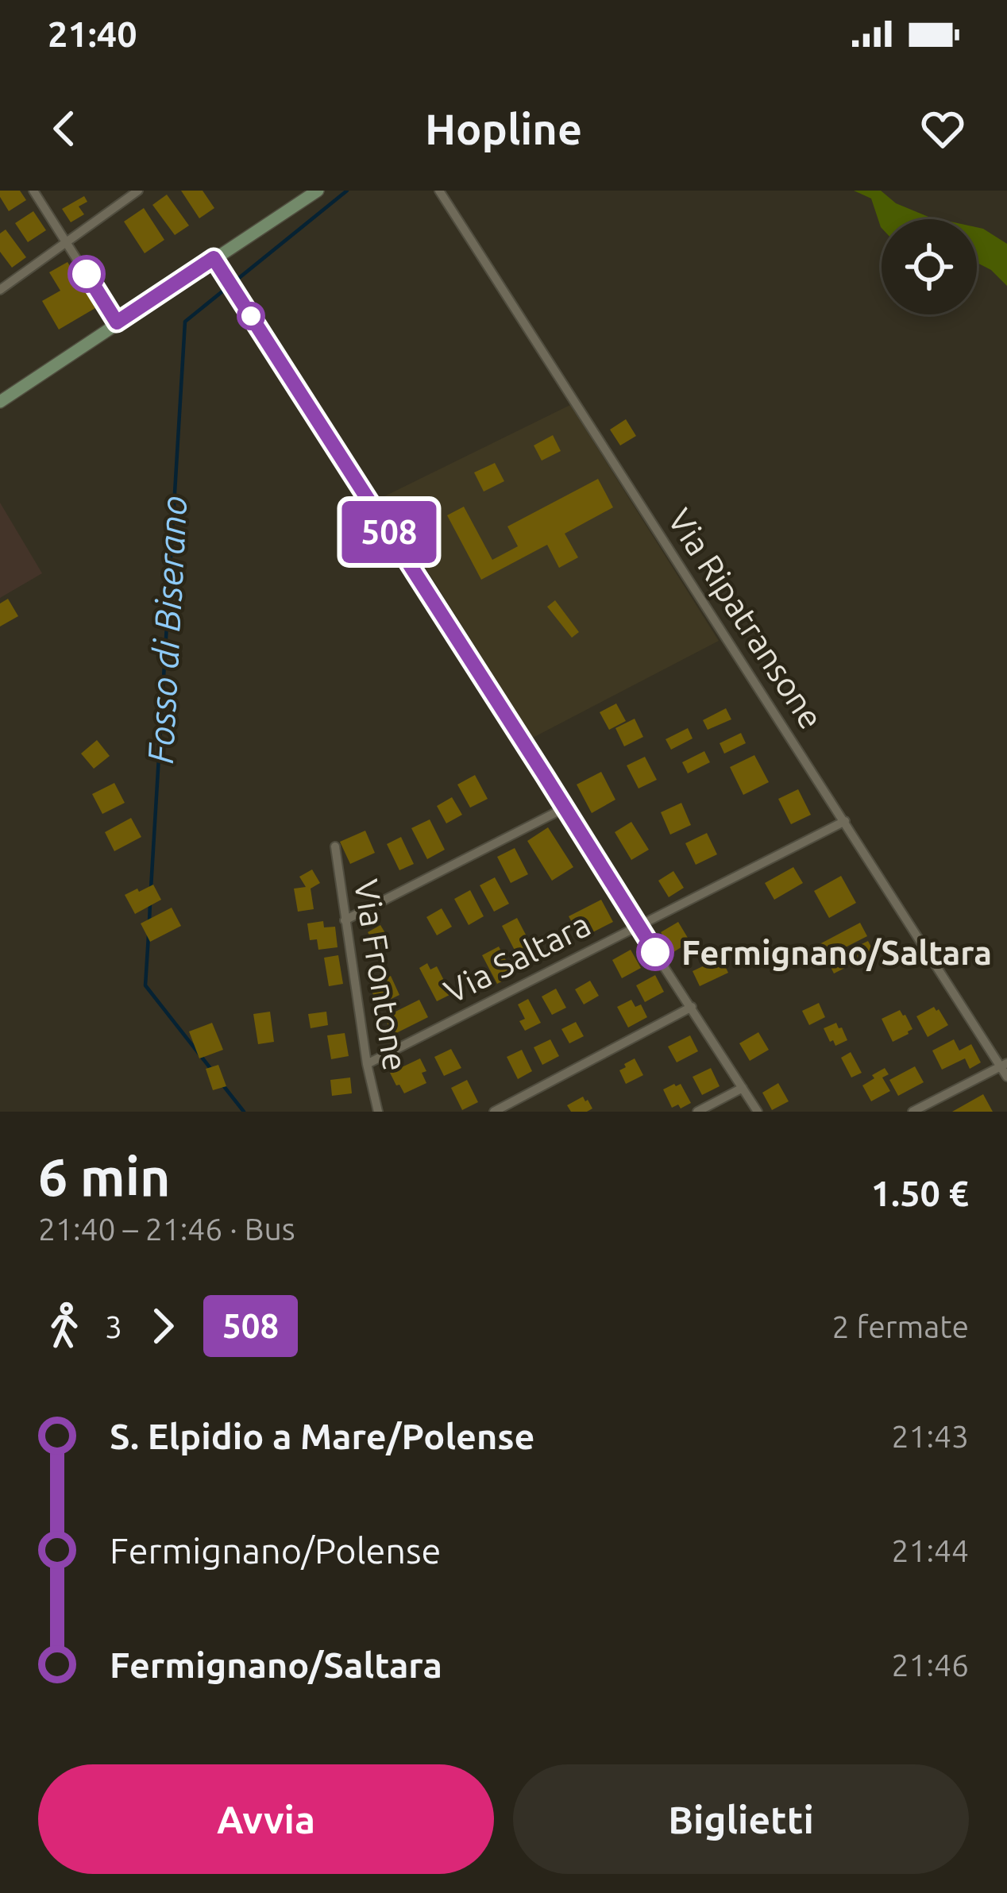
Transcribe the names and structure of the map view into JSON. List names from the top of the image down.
{
  "streets": {
    "street": ["Via Ripatransone", "Via Saltara", "Via Frontone"]
  },
  "crossings": [
    ["Via Ripatransone", "Via Saltara"],
    ["Via Saltara", "Via Frontone"]
  ],
  "water": ["Fosso di Biserano"],
  "places": ["Fermignano/Saltara"],
  "lines": ["bus line 508"],
  "page": {
    "status": "21:40",
    "header": "Hopline",
    "on_map": "508",
    "heading": ["6 min", "21:40 – 21:46 · Bus", "1.50 €"],
    "legs": ["3", "508", "2 fermate"],
    "list": [
      {
        "name": "S. Elpidio a Mare/Polense",
        "value": "21:43"
      },
      {
        "name": "Fermignano/Polense",
        "value": "21:44"
      },
      {
        "name": "Fermignano/Saltara",
        "value": "21:46"
      }
    ],
    "buttons": ["Avvia", "Biglietti"]
  }
}
